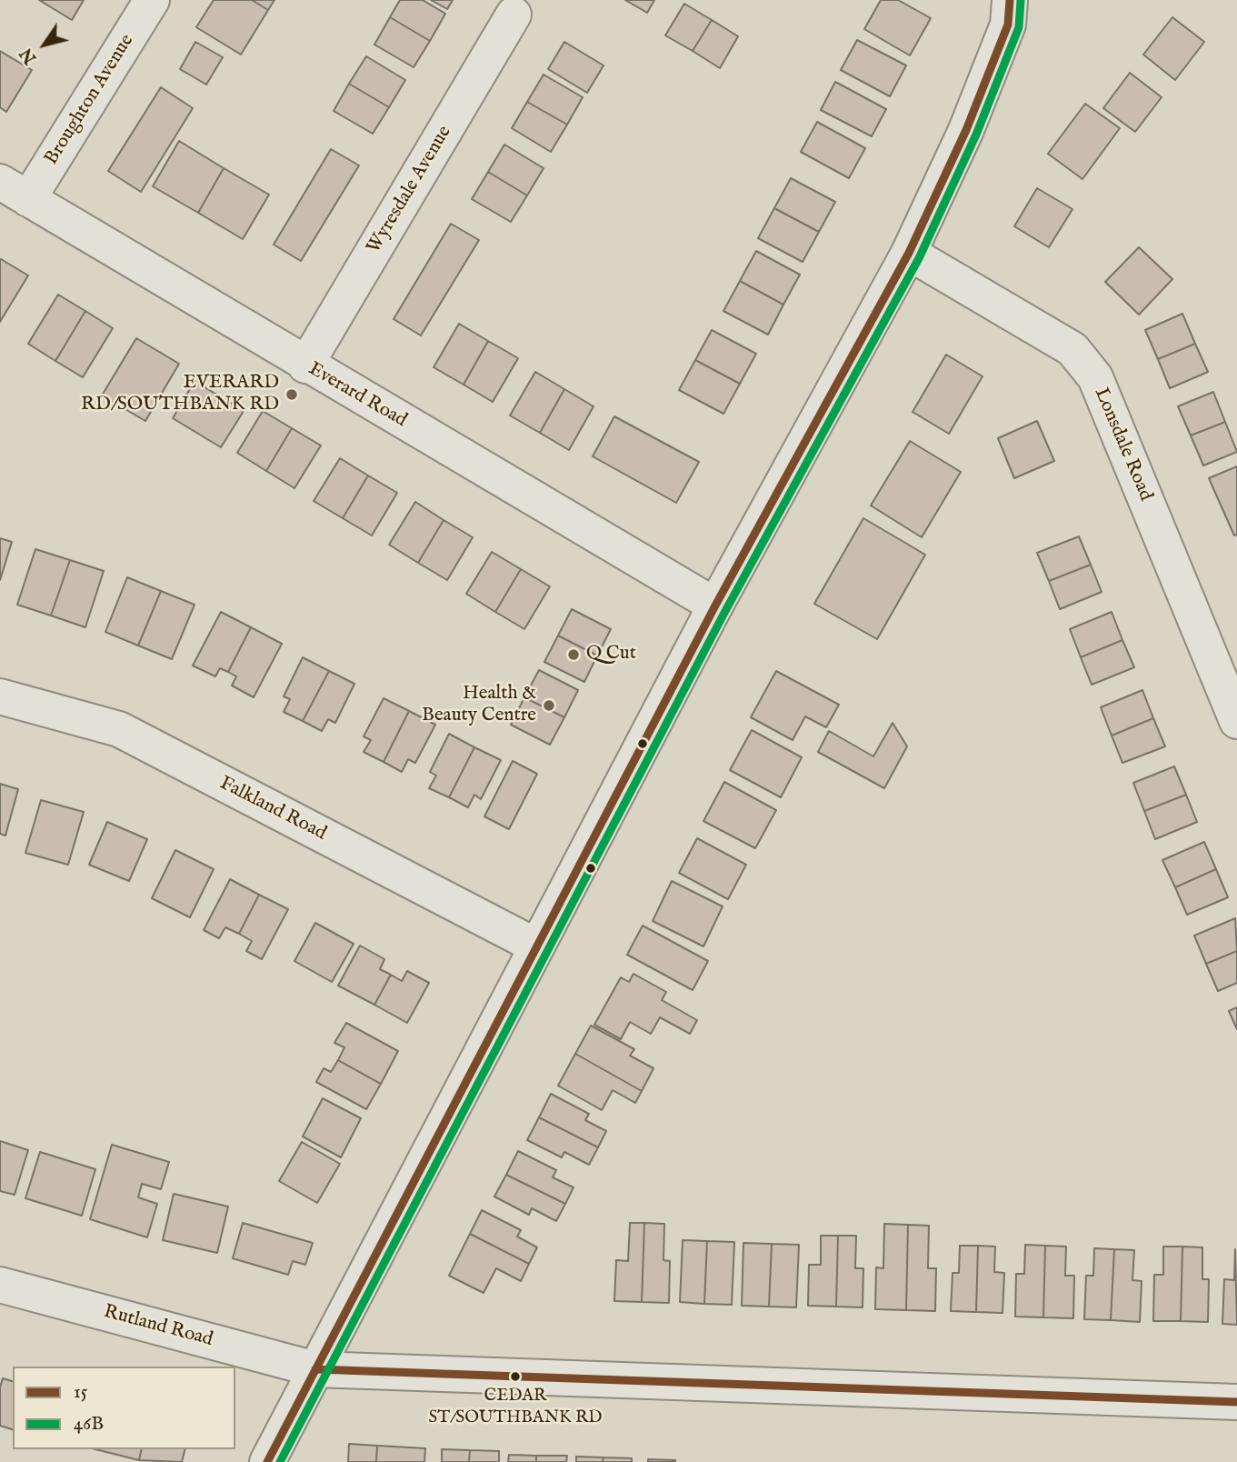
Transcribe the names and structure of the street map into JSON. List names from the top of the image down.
{
  "streets": {
    "street": [
      "Broughton Avenue",
      "Wyresdale Avenue",
      "Everard Road",
      "Lonsdale Road",
      "Falkland Road",
      "Rutland Road"
    ]
  },
  "crossings": [
    ["Broughton Avenue", "Everard Road"],
    ["Wyresdale Avenue", "Everard Road"]
  ],
  "places": [
    "EVERARD RD/SOUTHBANK RD",
    "Q Cut",
    "Health & Beauty Centre",
    "CEDAR ST/SOUTHBANK RD"
  ],
  "lines": ["transit line 15", "transit line 46B"],
  "legend": ["15", "46B"],
  "north": "bottom left"
}
